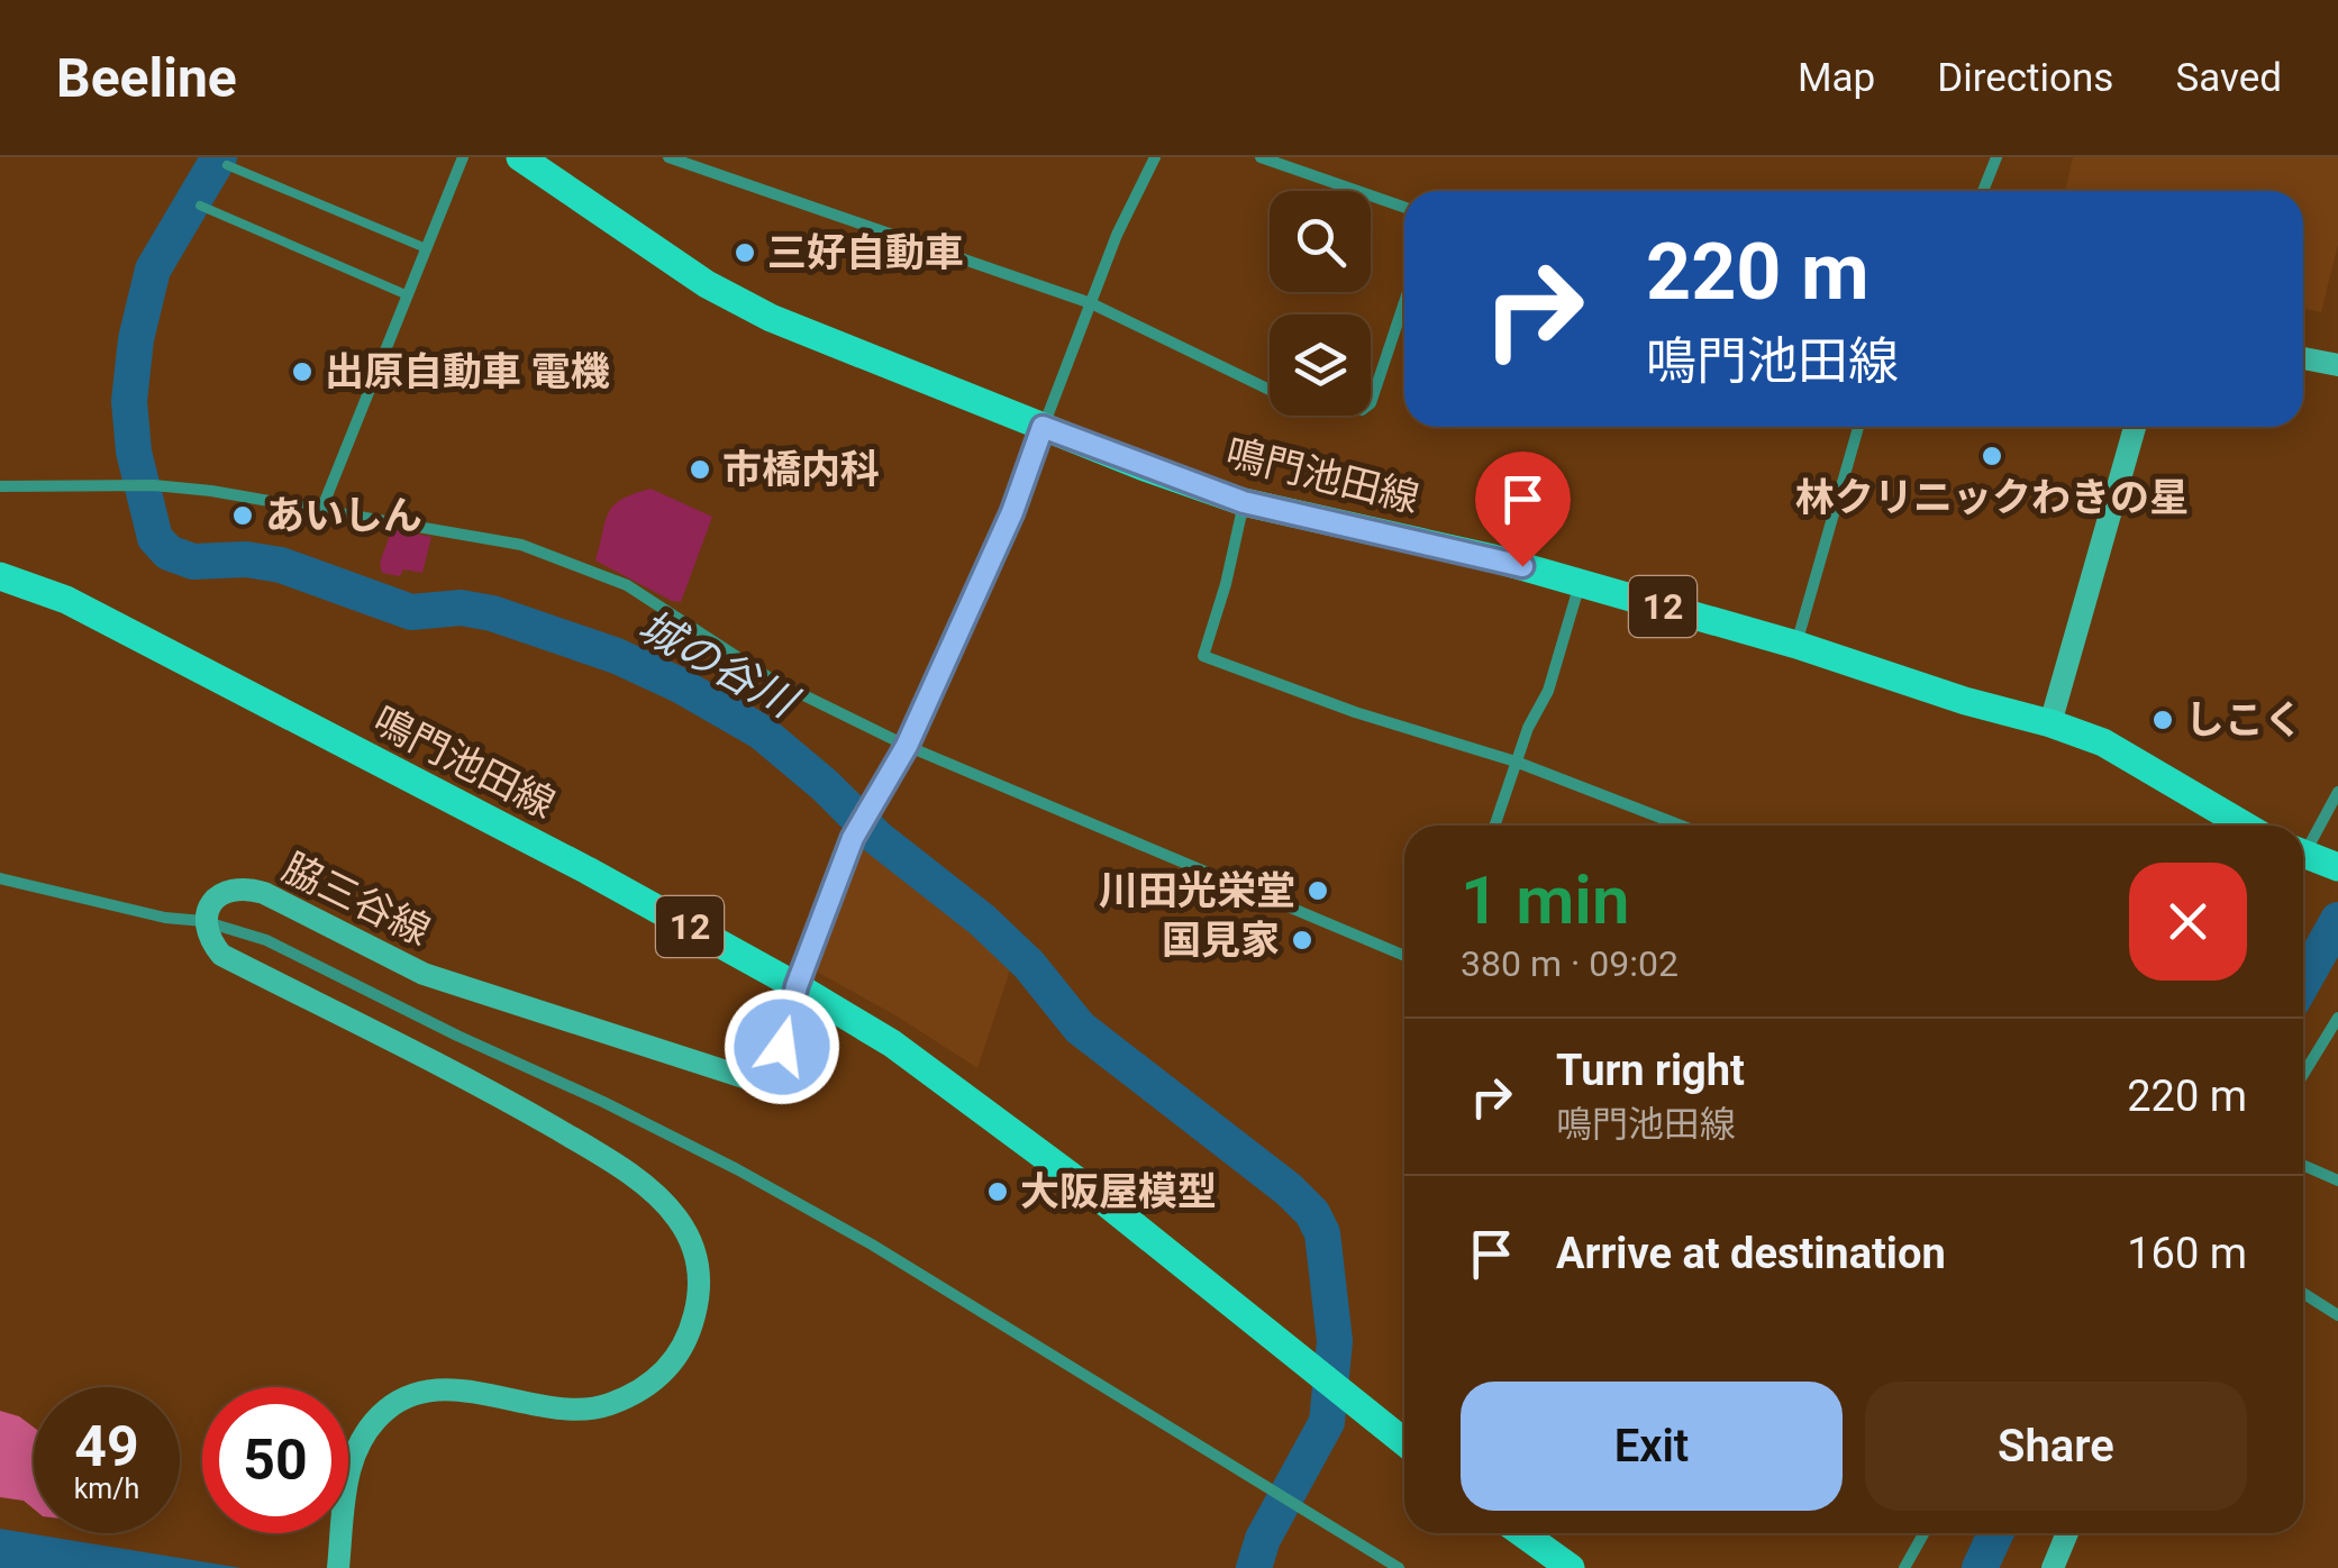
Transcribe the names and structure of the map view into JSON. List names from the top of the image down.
{
  "streets": {
    "main road": ["鳴門池田線", "12", "脇三谷線"]
  },
  "crossings": [
    ["鳴門池田線", "脇三谷線"]
  ],
  "water": ["城の谷川"],
  "places": [
    "三好自動車",
    "出原自動車 電機",
    "林クリニックわきの星",
    "市橋内科",
    "あいしん",
    "しこく",
    "川田光栄堂",
    "国見家",
    "大阪屋模型"
  ],
  "page": {
    "header": "Beeline",
    "nav": ["Map", "Directions", "Saved"],
    "turn": ["220 m", "鳴門池田線"],
    "heading": ["1 min", "380 m · 09:02"],
    "list": [
      {
        "name": "Turn right",
        "note": "鳴門池田線",
        "value": "220 m"
      },
      {
        "name": "Arrive at destination",
        "value": "160 m"
      }
    ],
    "buttons": ["Exit", "Share"],
    "speed": "49 km/h",
    "limit": "50"
  }
}
